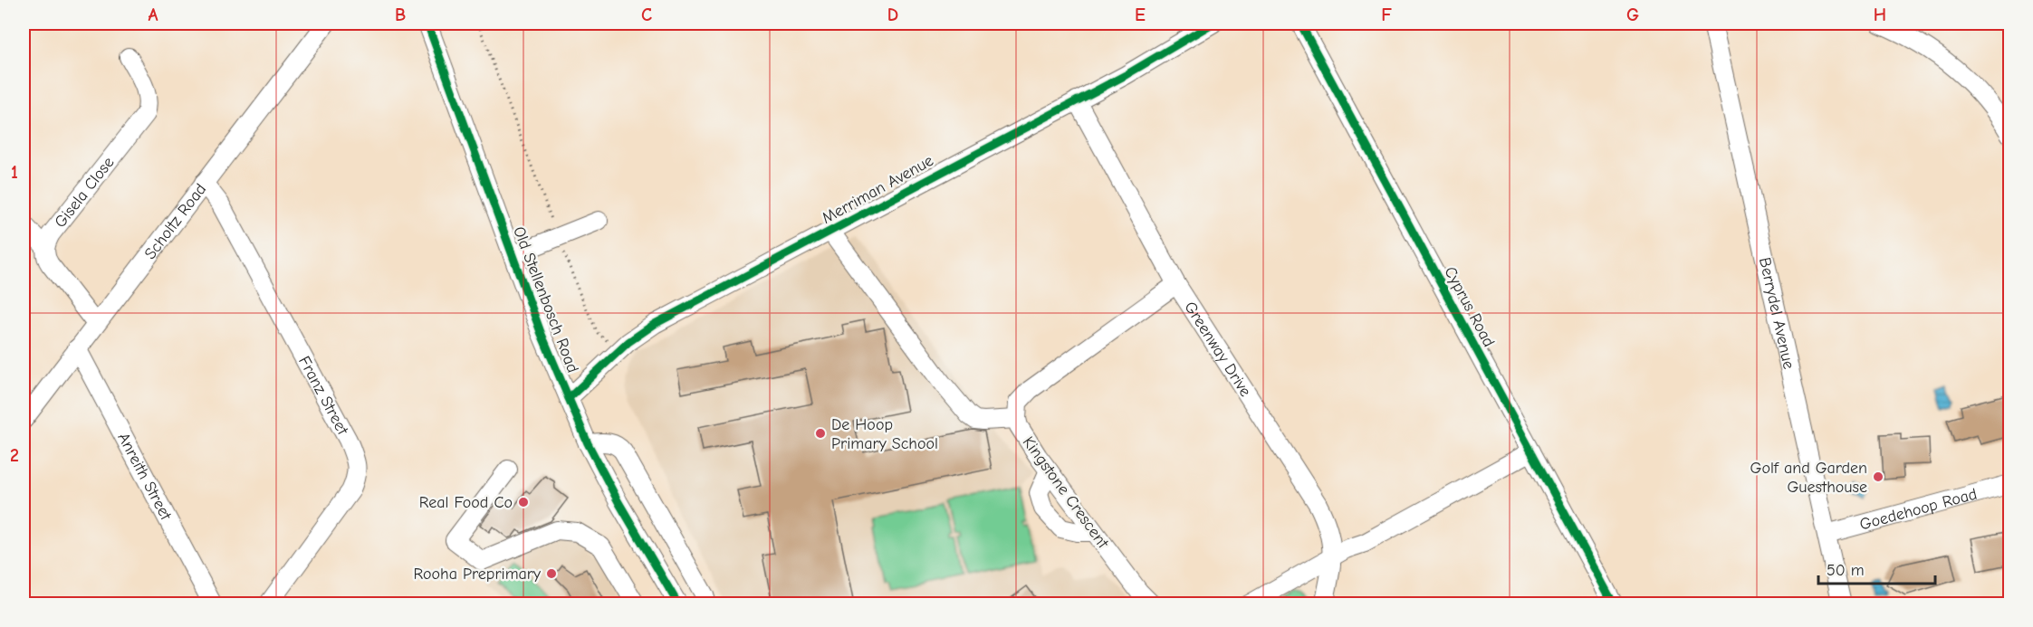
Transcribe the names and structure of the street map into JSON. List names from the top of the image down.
{
  "streets": {
    "street": [
      "Merriman Avenue",
      "Gisela Close",
      "Scholtz Road",
      "Old Stellenbosch Road",
      "Cyprus Road",
      "Berrydel Avenue",
      "Greenway Drive",
      "Franz Street",
      "Anreith Street",
      "Kingstone Crescent",
      "Goedehoop Road"
    ]
  },
  "crossings": [
    ["Merriman Avenue", "Old Stellenbosch Road"],
    ["Merriman Avenue", "Greenway Drive"],
    ["Scholtz Road", "Franz Street"],
    ["Scholtz Road", "Anreith Street"],
    ["Berrydel Avenue", "Goedehoop Road"],
    ["Greenway Drive", "Kingstone Crescent"]
  ],
  "places": [
    "De Hoop Primary School",
    "Golf and Garden Guesthouse",
    "Real Food Co",
    "Rooha Preprimary"
  ],
  "scale_bar": "50 m",
  "grid": {
    "columns": [
      "A",
      "B",
      "C",
      "D",
      "E",
      "F",
      "G",
      "H"
    ],
    "rows": ["1", "2"]
  }
}
